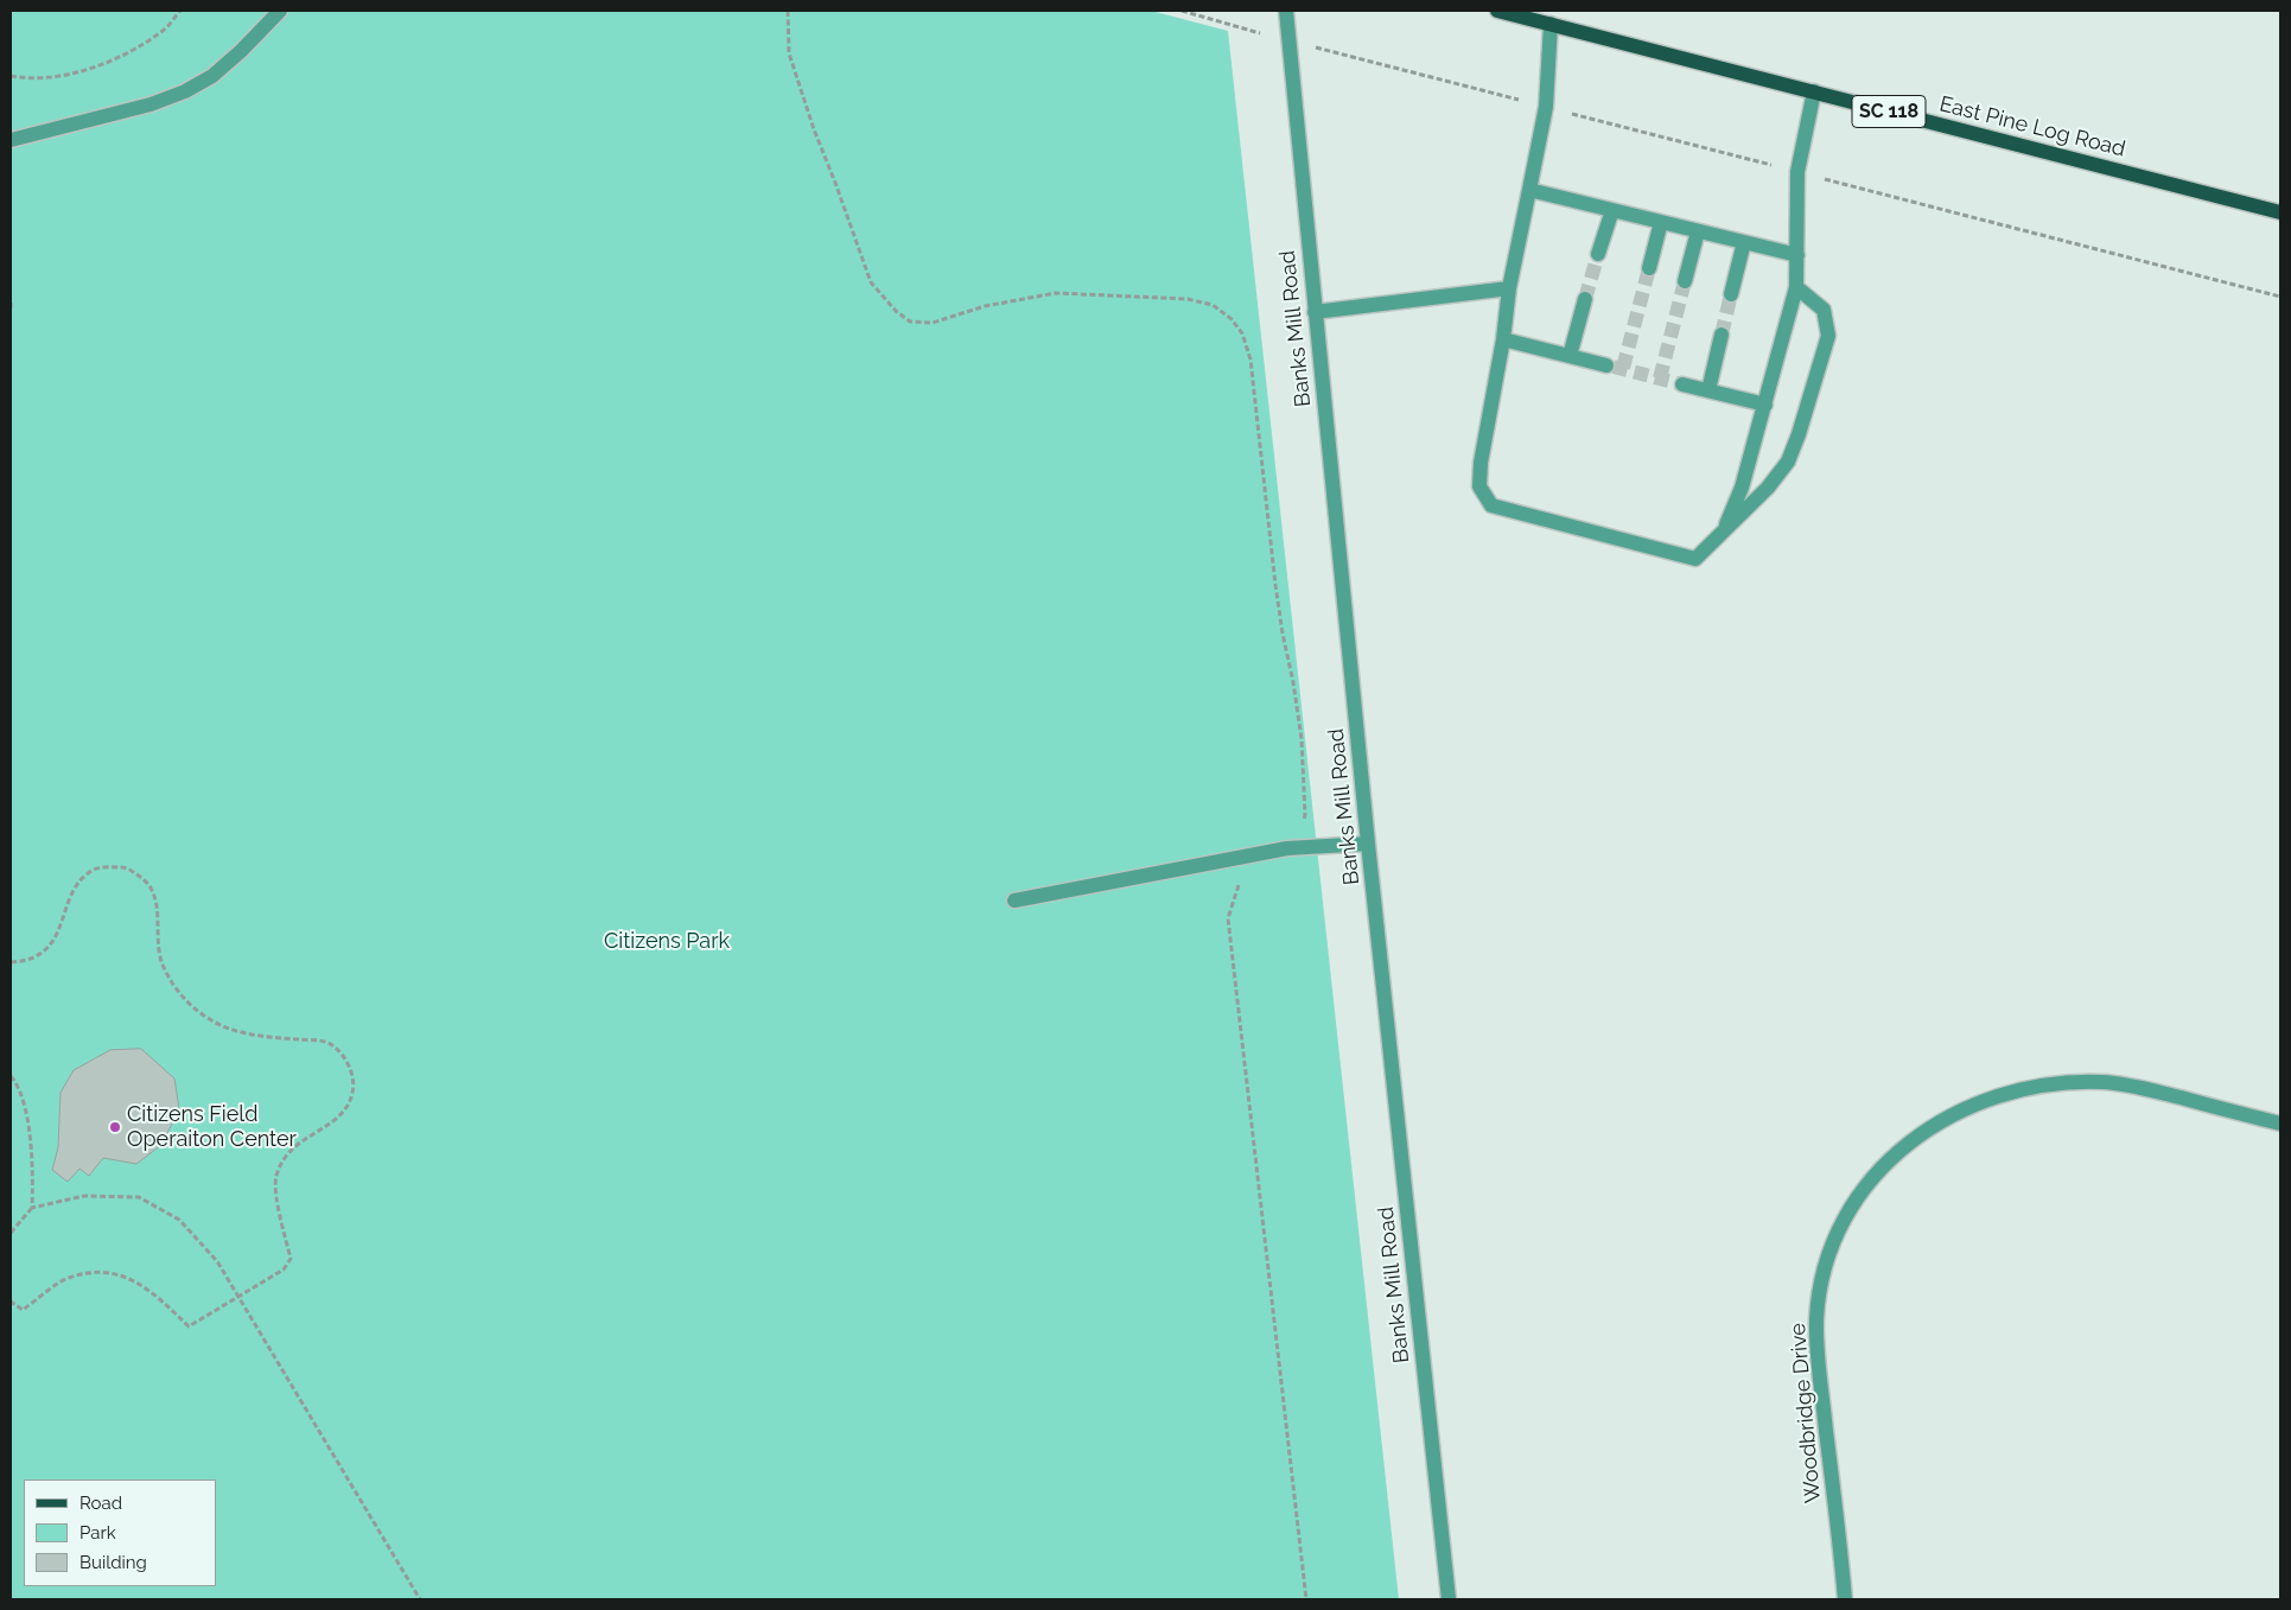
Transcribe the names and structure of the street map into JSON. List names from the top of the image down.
{
  "streets": {
    "main road": ["SC 118", "East Pine Log Road"],
    "street": ["Banks Mill Road", "Woodbridge Drive"]
  },
  "parks": ["Citizens Park"],
  "places": ["Citizens Field Operaiton Center"],
  "legend": ["Road", "Park", "Building"]
}
